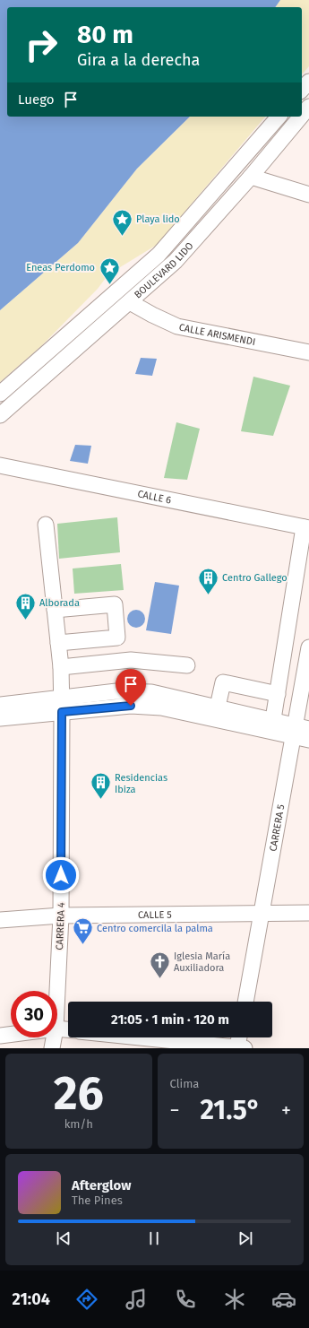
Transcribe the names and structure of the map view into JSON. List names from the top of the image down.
{
  "streets": {
    "street": [
      "BOULEVARD LIDO",
      "CALLE ARISMENDI",
      "CALLE 6",
      "CARRERA 5",
      "CALLE 5",
      "CARRERA 4"
    ]
  },
  "crossings": [
    ["BOULEVARD LIDO", "CALLE ARISMENDI"],
    ["CARRERA 5", "CALLE 5"],
    ["CALLE 5", "CARRERA 4"]
  ],
  "places": {
    "place": ["Playa lido", "Eneas Perdomo"],
    "building": ["Centro Gallego", "Alborada", "Residencias Ibiza"],
    "supermarket": ["Centro comercila la palma"],
    "church": ["Iglesia María Auxiliadora"]
  },
  "page": {
    "turn": ["80 m", "Gira a la derecha"],
    "then": "Luego",
    "limit": "30",
    "trip": "21:05 · 1 min · 120 m",
    "tile": [
      ["26", "km/h"],
      "Clima"
    ],
    "heat": ["−", "21.5°", "+"],
    "song": ["Afterglow", "The Pines"],
    "tabs": "21:04"
  }
}
